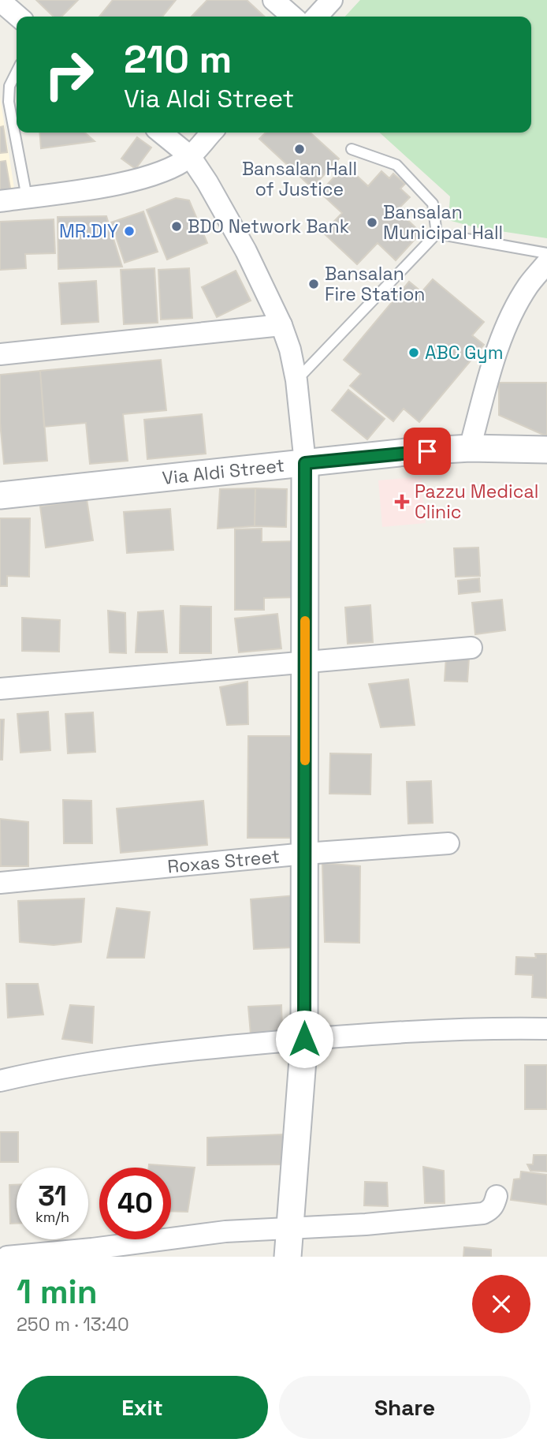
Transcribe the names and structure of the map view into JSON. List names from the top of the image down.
{
  "streets": {
    "street": ["Via Aldi Street", "Roxas Street"]
  },
  "places": {
    "other": [
      "Bansalan Hall of Justice",
      "Bansalan Municipal Hall",
      "BDO Network Bank",
      "MR.DIY",
      "Bansalan Fire Station",
      "ABC Gym"
    ],
    "health": ["Pazzu Medical Clinic"]
  },
  "page": {
    "turn": ["210 m", "Via Aldi Street"],
    "speed": "31 km/h",
    "limit": "40",
    "heading": ["1 min", "250 m · 13:40"],
    "buttons": ["Exit", "Share"]
  }
}
